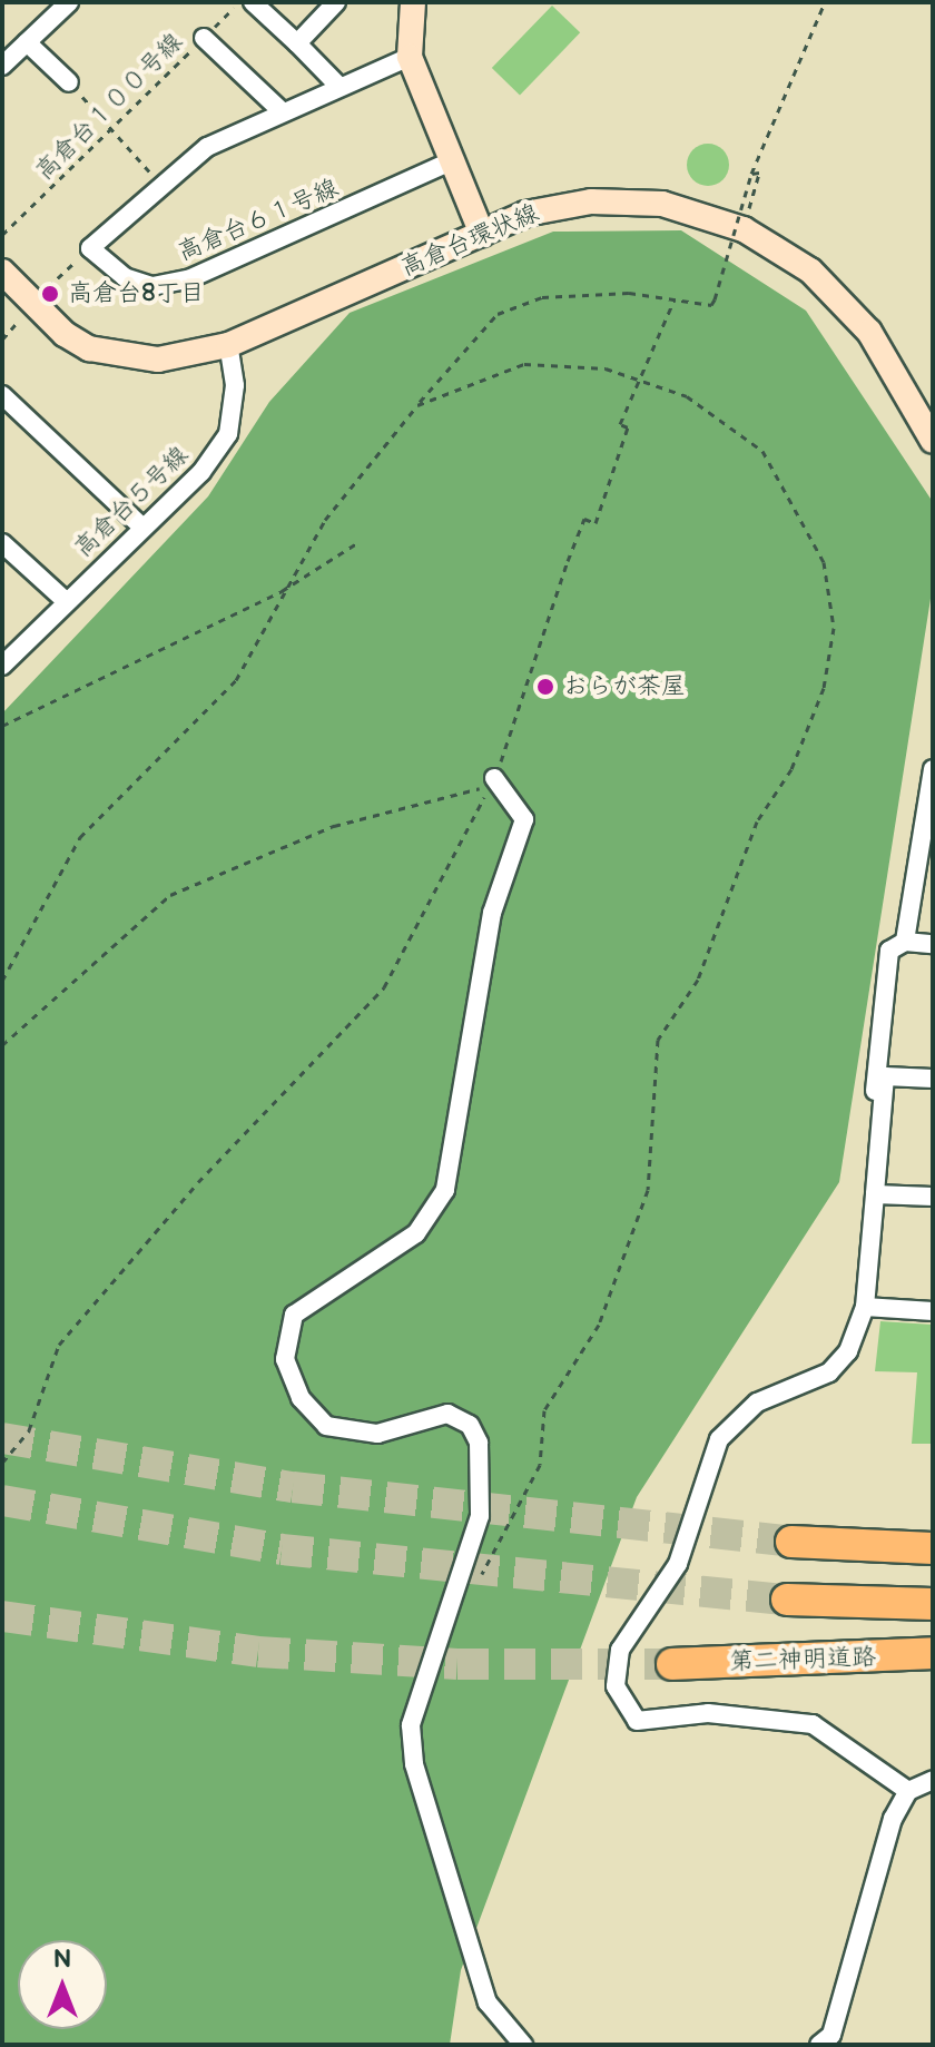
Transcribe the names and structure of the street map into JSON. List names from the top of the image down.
{
  "streets": {
    "highway": ["第二神明道路"],
    "street": ["高倉台６１号線", "高倉台環状線", "高倉台５号線"],
    "path": ["高倉台１００号線"]
  },
  "crossings": [
    ["高倉台環状線", "高倉台５号線"]
  ],
  "places": ["高倉台8丁目", "おらが茶屋"],
  "north": "top"
}
